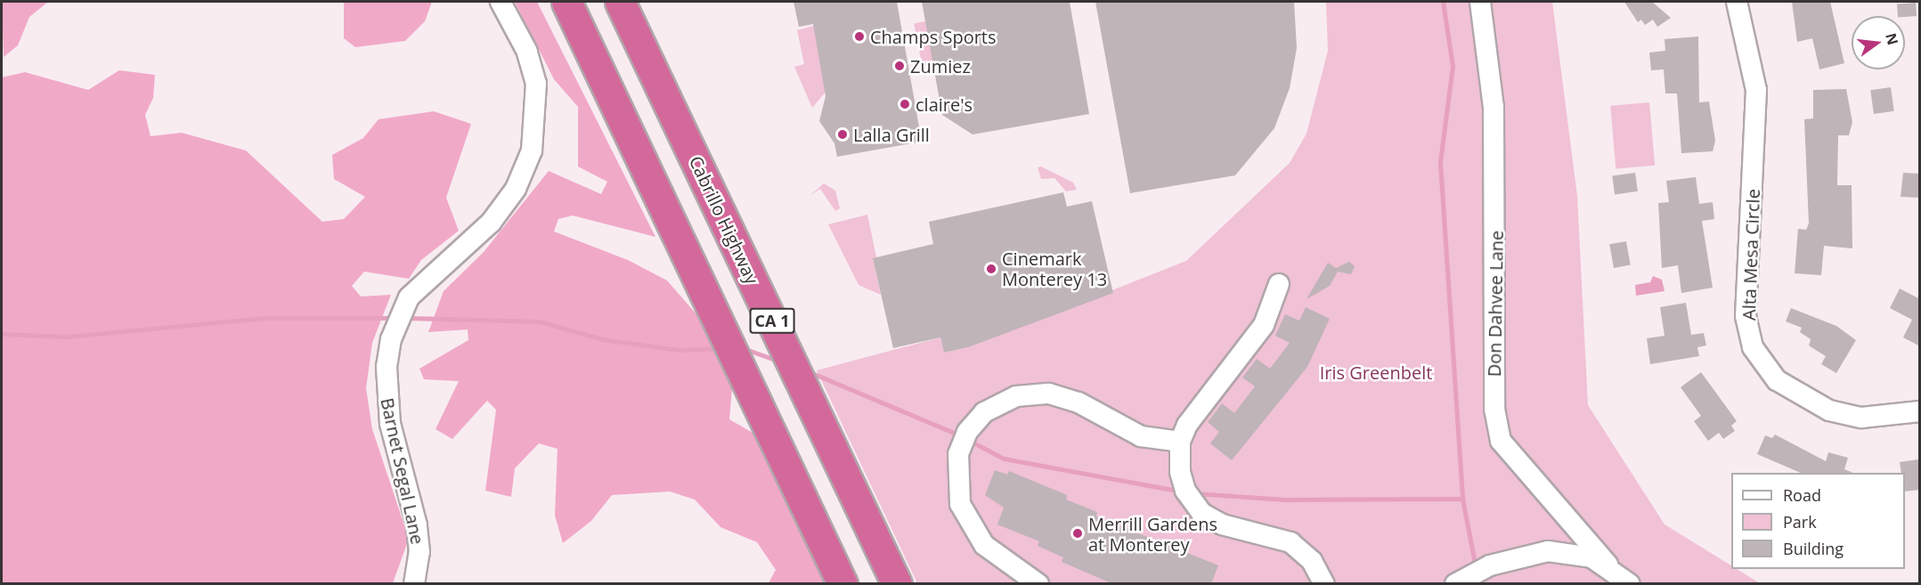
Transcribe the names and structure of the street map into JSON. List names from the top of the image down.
{
  "streets": {
    "highway": ["Cabrillo Highway", "CA 1"],
    "street": ["Alta Mesa Circle", "Don Dahvee Lane", "Barnet Segal Lane"]
  },
  "parks": ["Iris Greenbelt"],
  "places": [
    "Champs Sports",
    "Zumiez",
    "claire's",
    "Lalla Grill",
    "Cinemark Monterey 13",
    "Merrill Gardens at Monterey"
  ],
  "legend": ["Road", "Park", "Building"],
  "north": "right"
}
